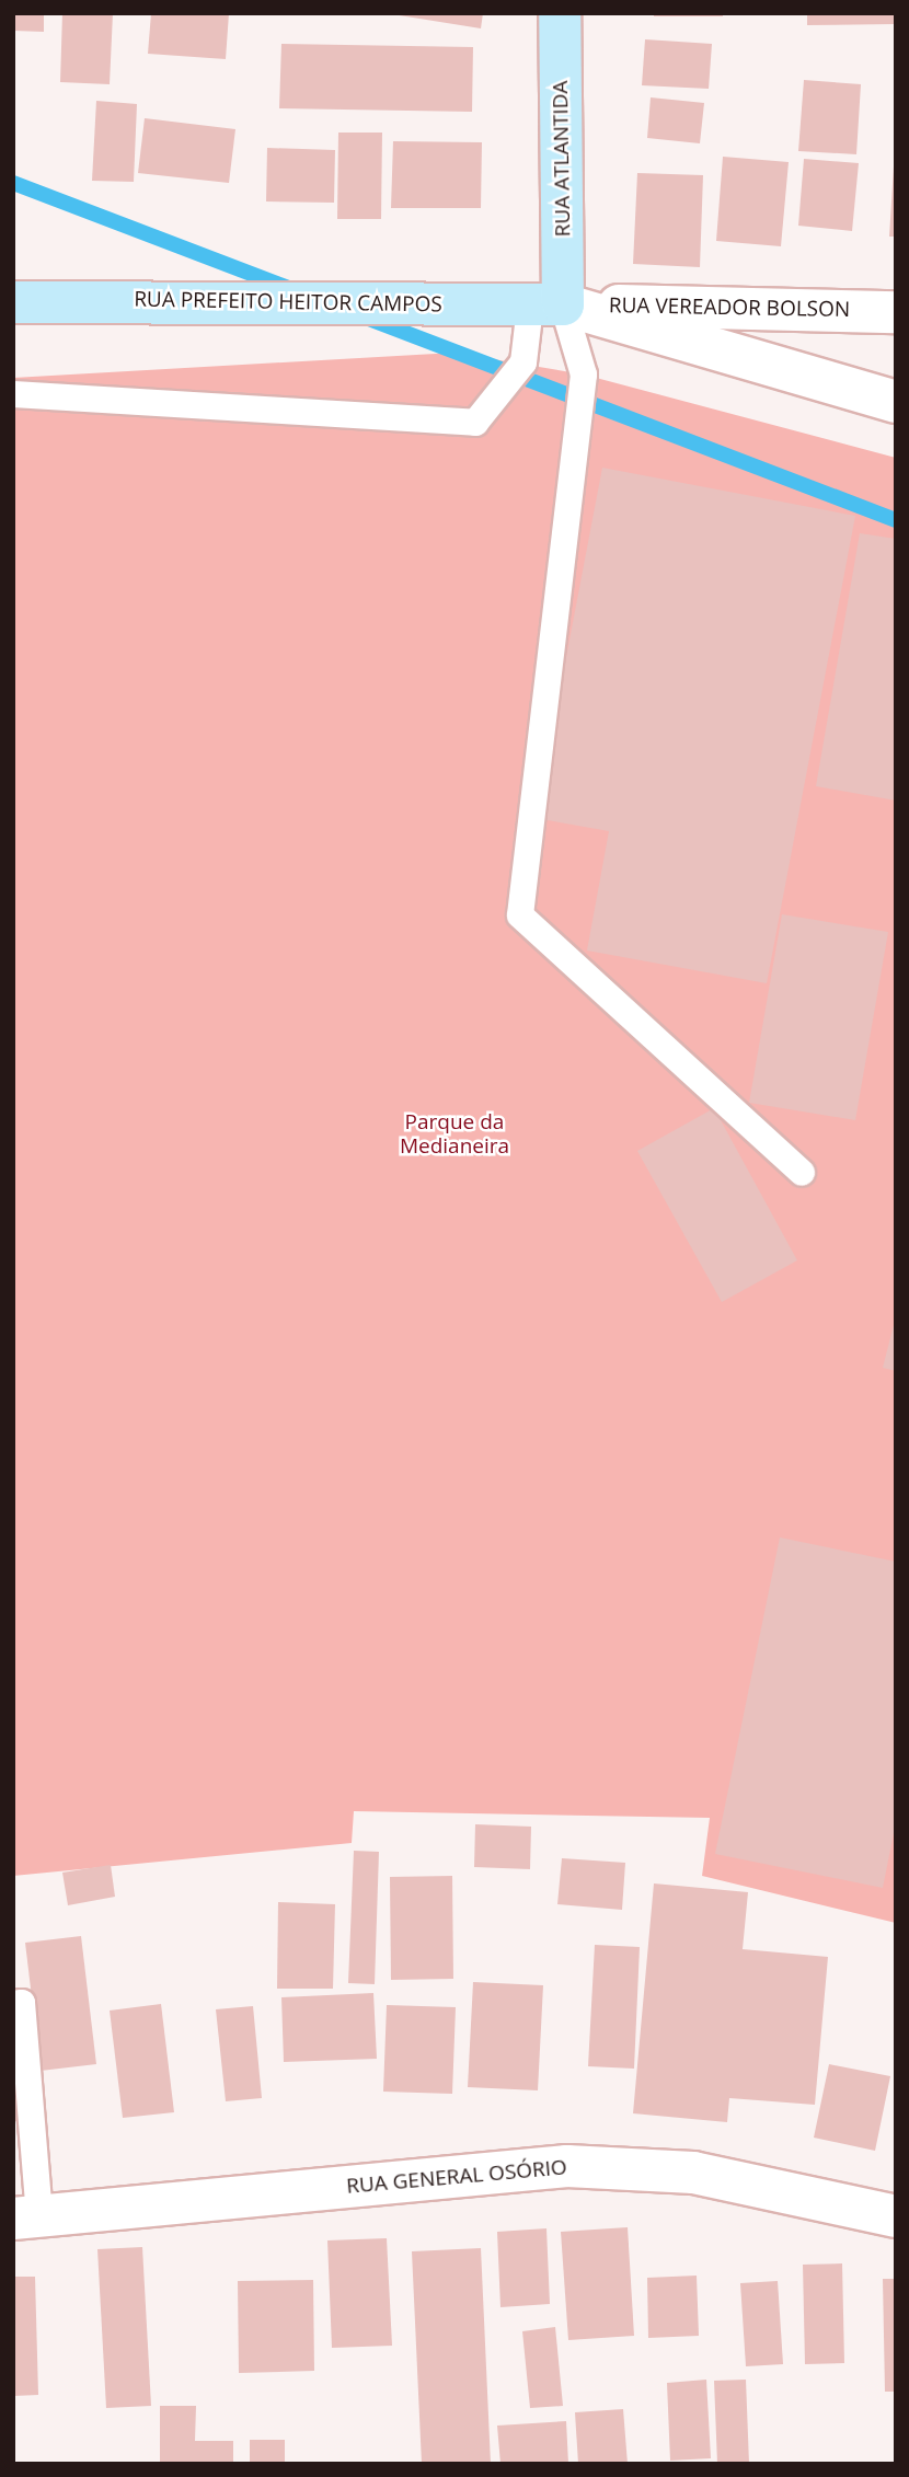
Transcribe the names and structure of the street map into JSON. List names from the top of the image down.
{
  "streets": {
    "street": [
      "RUA ATLANTIDA",
      "RUA PREFEITO HEITOR CAMPOS",
      "RUA VEREADOR BOLSON",
      "RUA GENERAL OSÓRIO"
    ]
  },
  "crossings": [
    ["RUA ATLANTIDA", "RUA PREFEITO HEITOR CAMPOS"],
    ["RUA ATLANTIDA", "RUA VEREADOR BOLSON"],
    ["RUA PREFEITO HEITOR CAMPOS", "RUA VEREADOR BOLSON"]
  ],
  "parks": ["Parque da Medianeira"]
}
